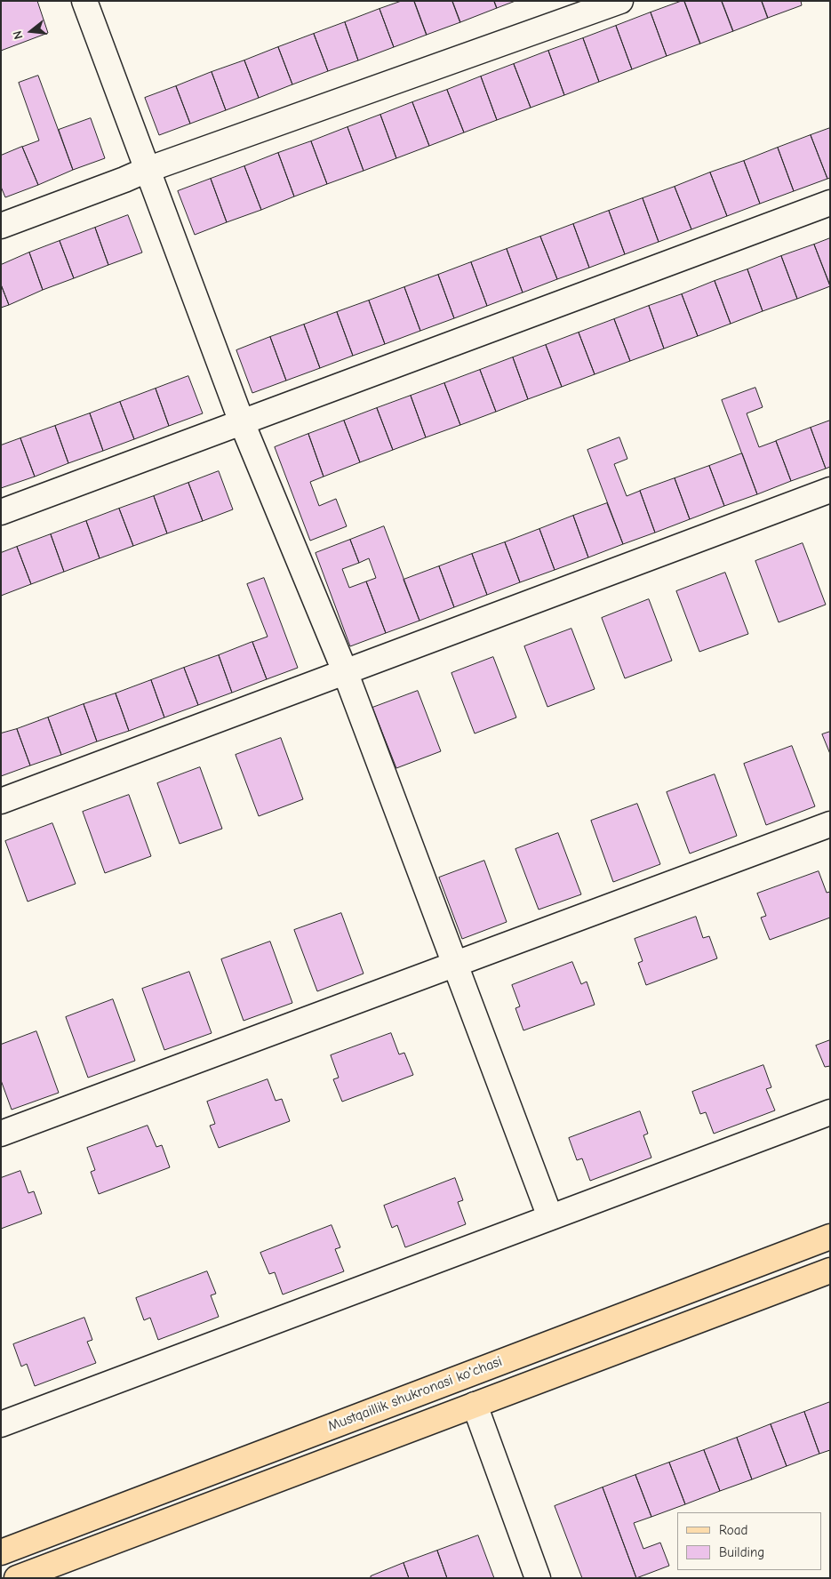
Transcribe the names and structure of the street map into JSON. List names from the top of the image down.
{
  "streets": {
    "main road": ["Mustqaillik shukronasi ko'chasi"]
  },
  "legend": ["Road", "Building"],
  "north": "left"
}
